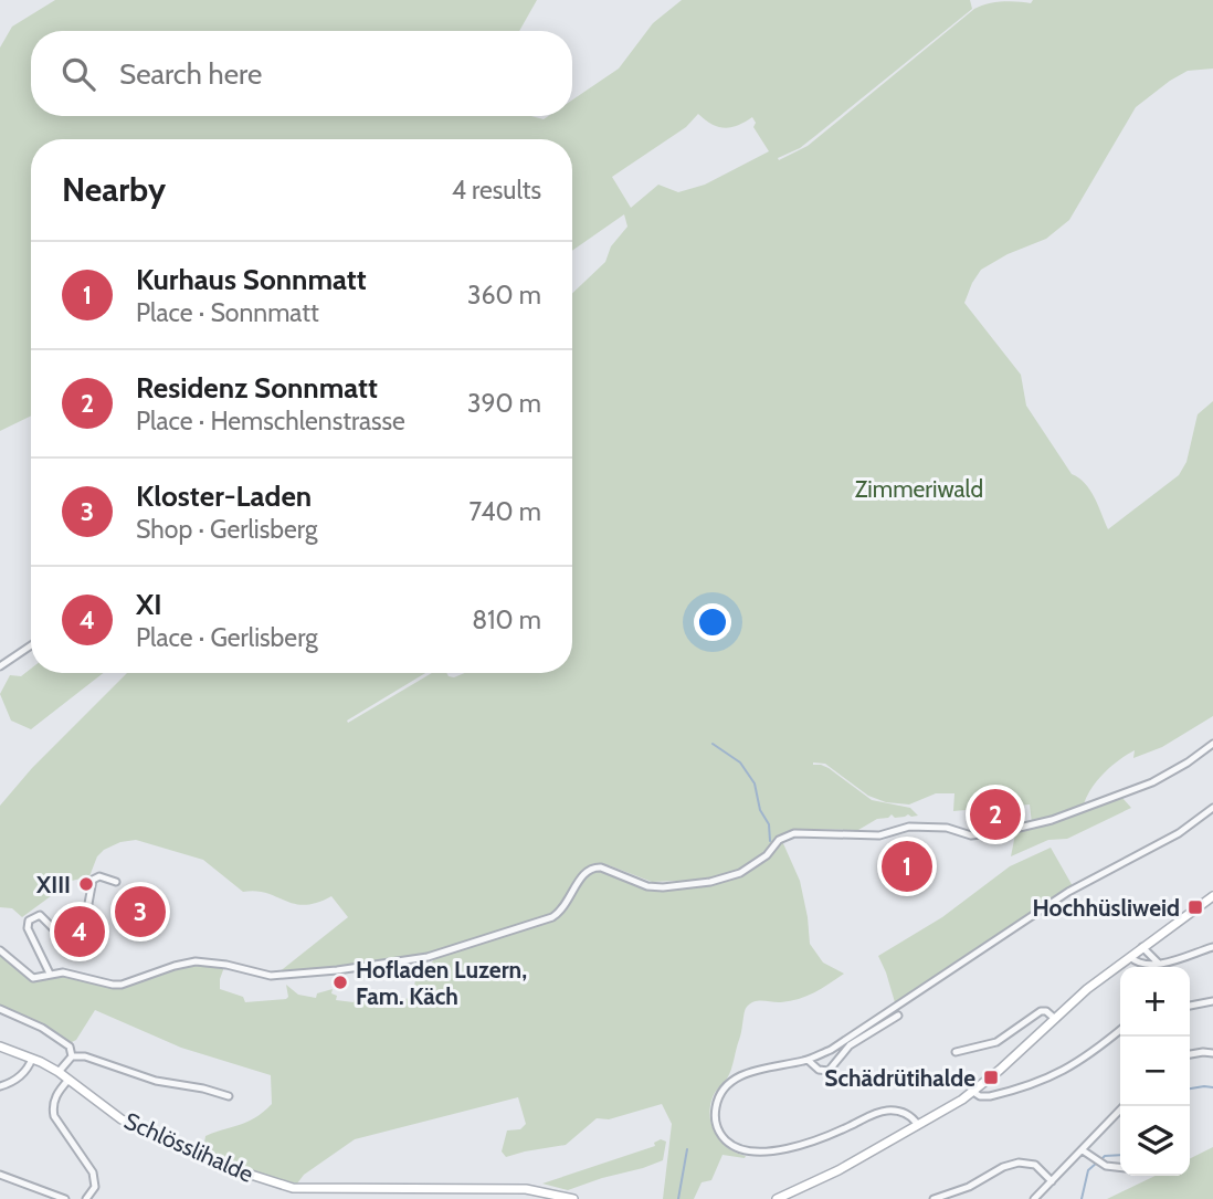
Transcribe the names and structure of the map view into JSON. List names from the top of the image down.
{
  "streets": {
    "main road": ["Schlösslihalde"]
  },
  "parks": ["Zimmeriwald"],
  "places": {
    "other": ["XIII", "Hofladen Luzern, Fam. Käch"],
    "transit": ["Hochhüsliweid", "Schädrütihalde"]
  },
  "page": {
    "search": "Search here",
    "heading": ["Nearby", "4 results"],
    "list": [
      {
        "mark": "1",
        "name": "Kurhaus Sonnmatt",
        "note": "Place · Sonnmatt",
        "value": "360 m"
      },
      {
        "mark": "2",
        "name": "Residenz Sonnmatt",
        "note": "Place · Hemschlenstrasse",
        "value": "390 m"
      },
      {
        "mark": "3",
        "name": "Kloster-Laden",
        "note": "Shop · Gerlisberg",
        "value": "740 m"
      },
      {
        "mark": "4",
        "name": "XI",
        "note": "Place · Gerlisberg",
        "value": "810 m"
      }
    ],
    "pins": [
      "2",
      "1",
      "3",
      "4"
    ],
    "map_buttons": ["+", "−"]
  }
}
